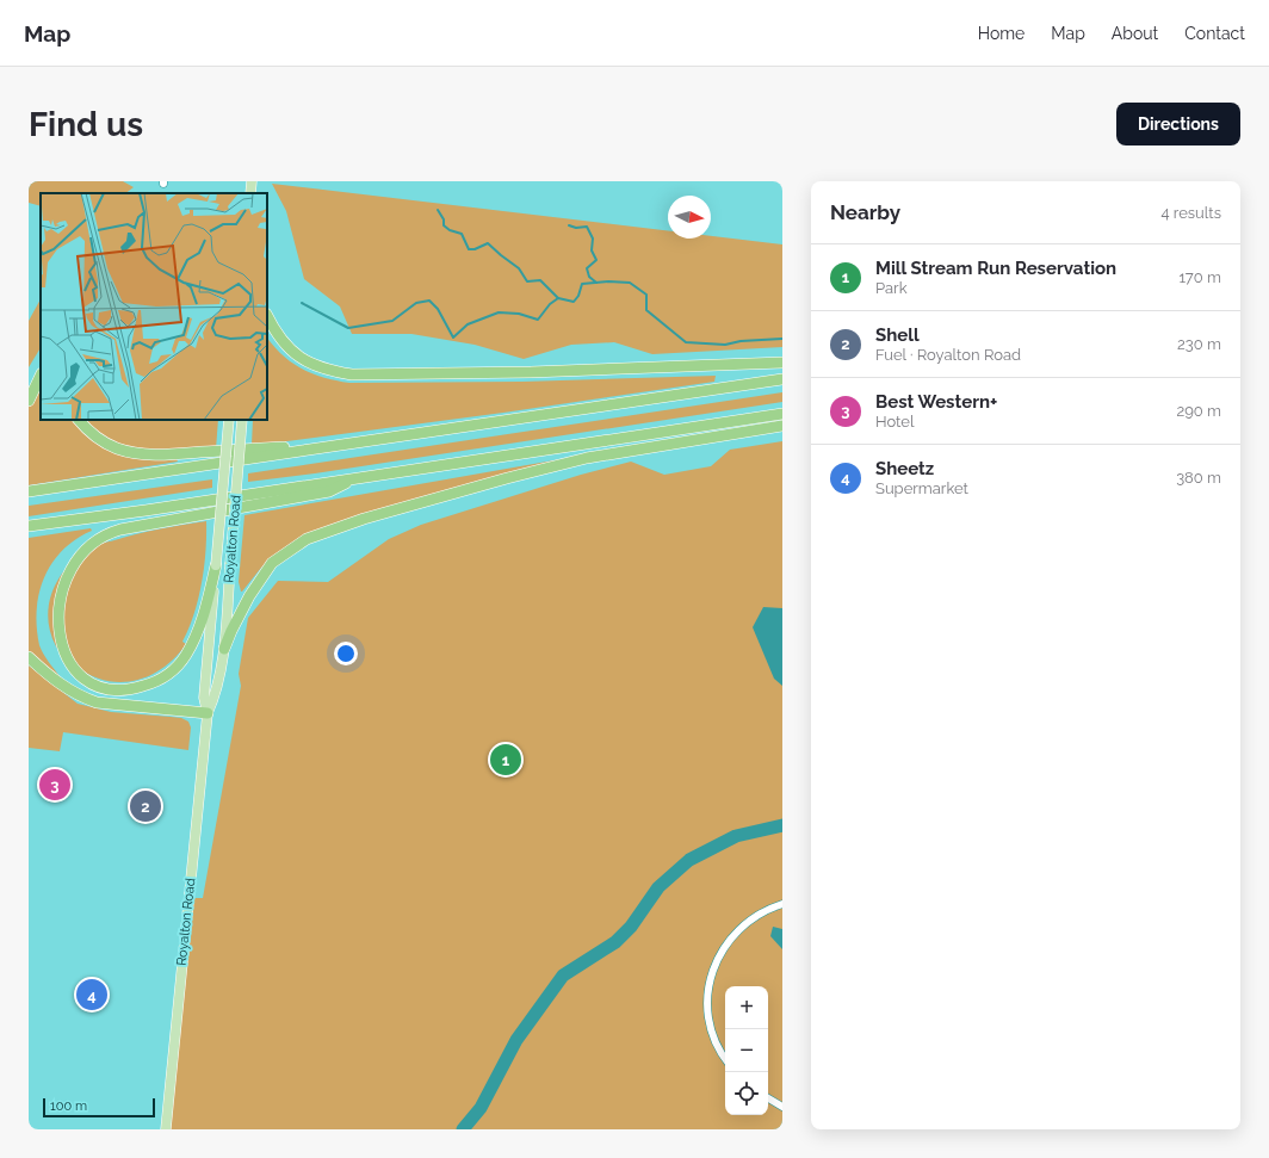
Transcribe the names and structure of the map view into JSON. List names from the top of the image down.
{
  "streets": {
    "main road": ["Royalton Road"]
  },
  "scale_bar": "100 m",
  "north": "right",
  "page": {
    "header": "Map",
    "nav": [
      "Home",
      "Map",
      "About",
      "Contact"
    ],
    "buttons": "Directions",
    "title": "Find us",
    "heading": ["Nearby", "4 results"],
    "list": [
      {
        "mark": "1",
        "name": "Mill Stream Run Reservation",
        "note": "Park",
        "value": "170 m"
      },
      {
        "mark": "2",
        "name": "Shell",
        "note": "Fuel · Royalton Road",
        "value": "230 m"
      },
      {
        "mark": "3",
        "name": "Best Western+",
        "note": "Hotel",
        "value": "290 m"
      },
      {
        "mark": "4",
        "name": "Sheetz",
        "note": "Supermarket",
        "value": "380 m"
      }
    ],
    "pins": [
      "1",
      "3",
      "2",
      "4"
    ],
    "map_buttons": ["+", "−"],
    "scale": "100 m"
  }
}
